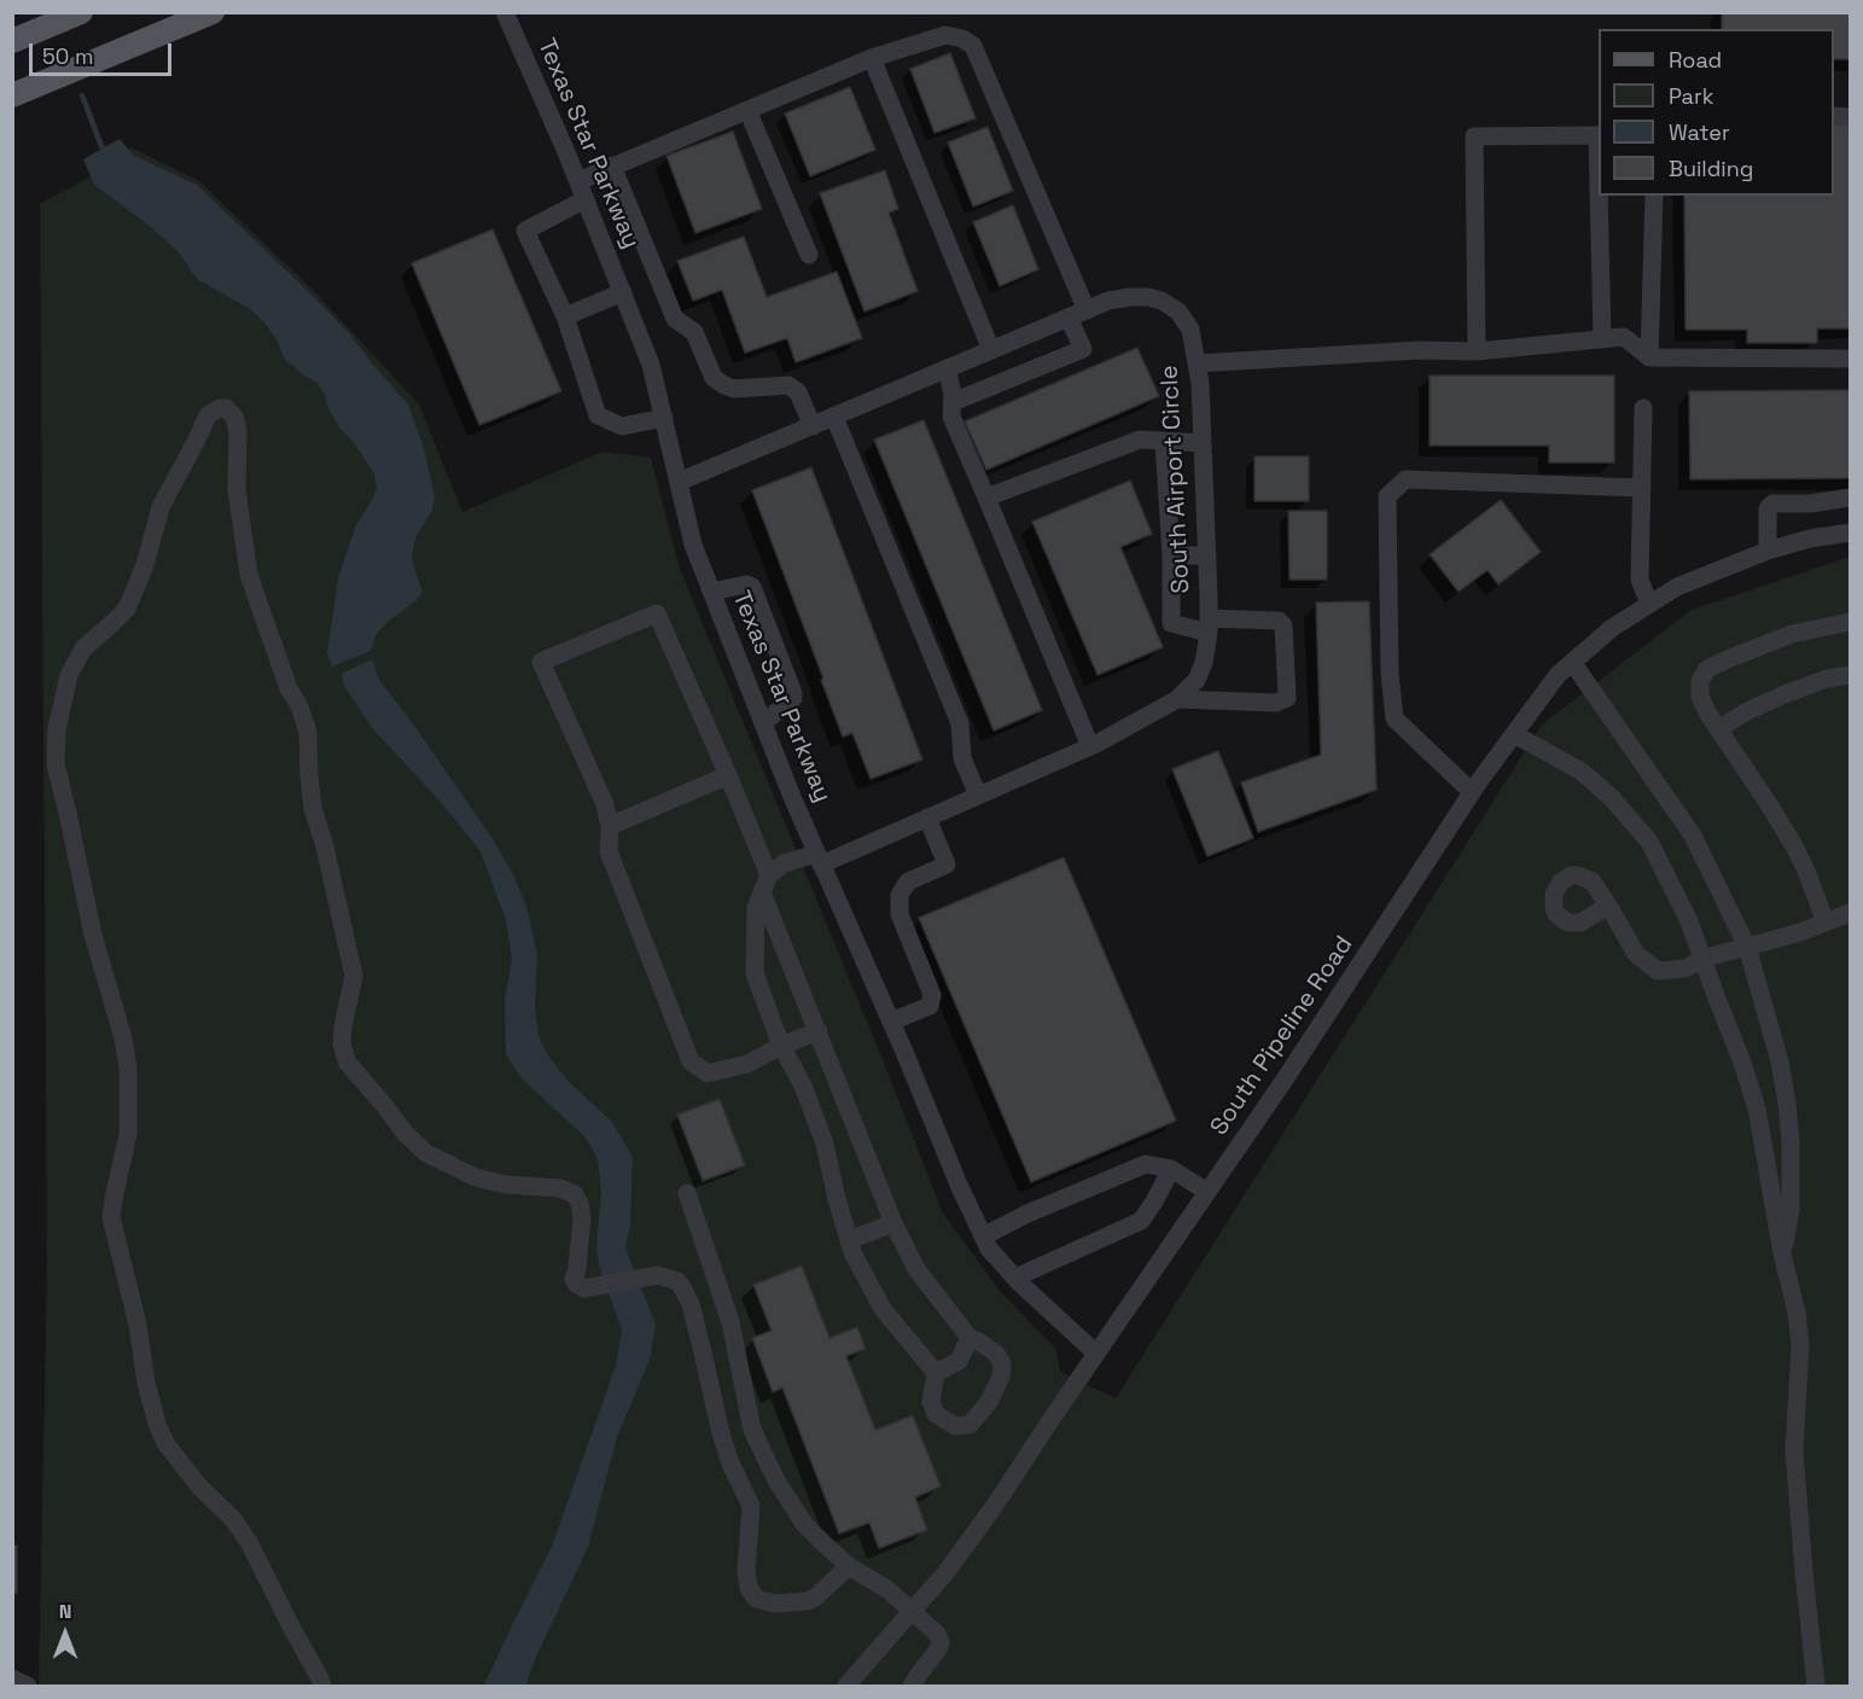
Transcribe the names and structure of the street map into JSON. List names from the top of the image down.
{
  "streets": {
    "street": ["Texas Star Parkway", "South Airport Circle", "South Pipeline Road"]
  },
  "crossings": [
    ["Texas Star Parkway", "South Airport Circle"],
    ["Texas Star Parkway", "South Pipeline Road"]
  ],
  "legend": [
    "Road",
    "Park",
    "Water",
    "Building"
  ],
  "scale_bar": "50 m",
  "north": "top"
}
